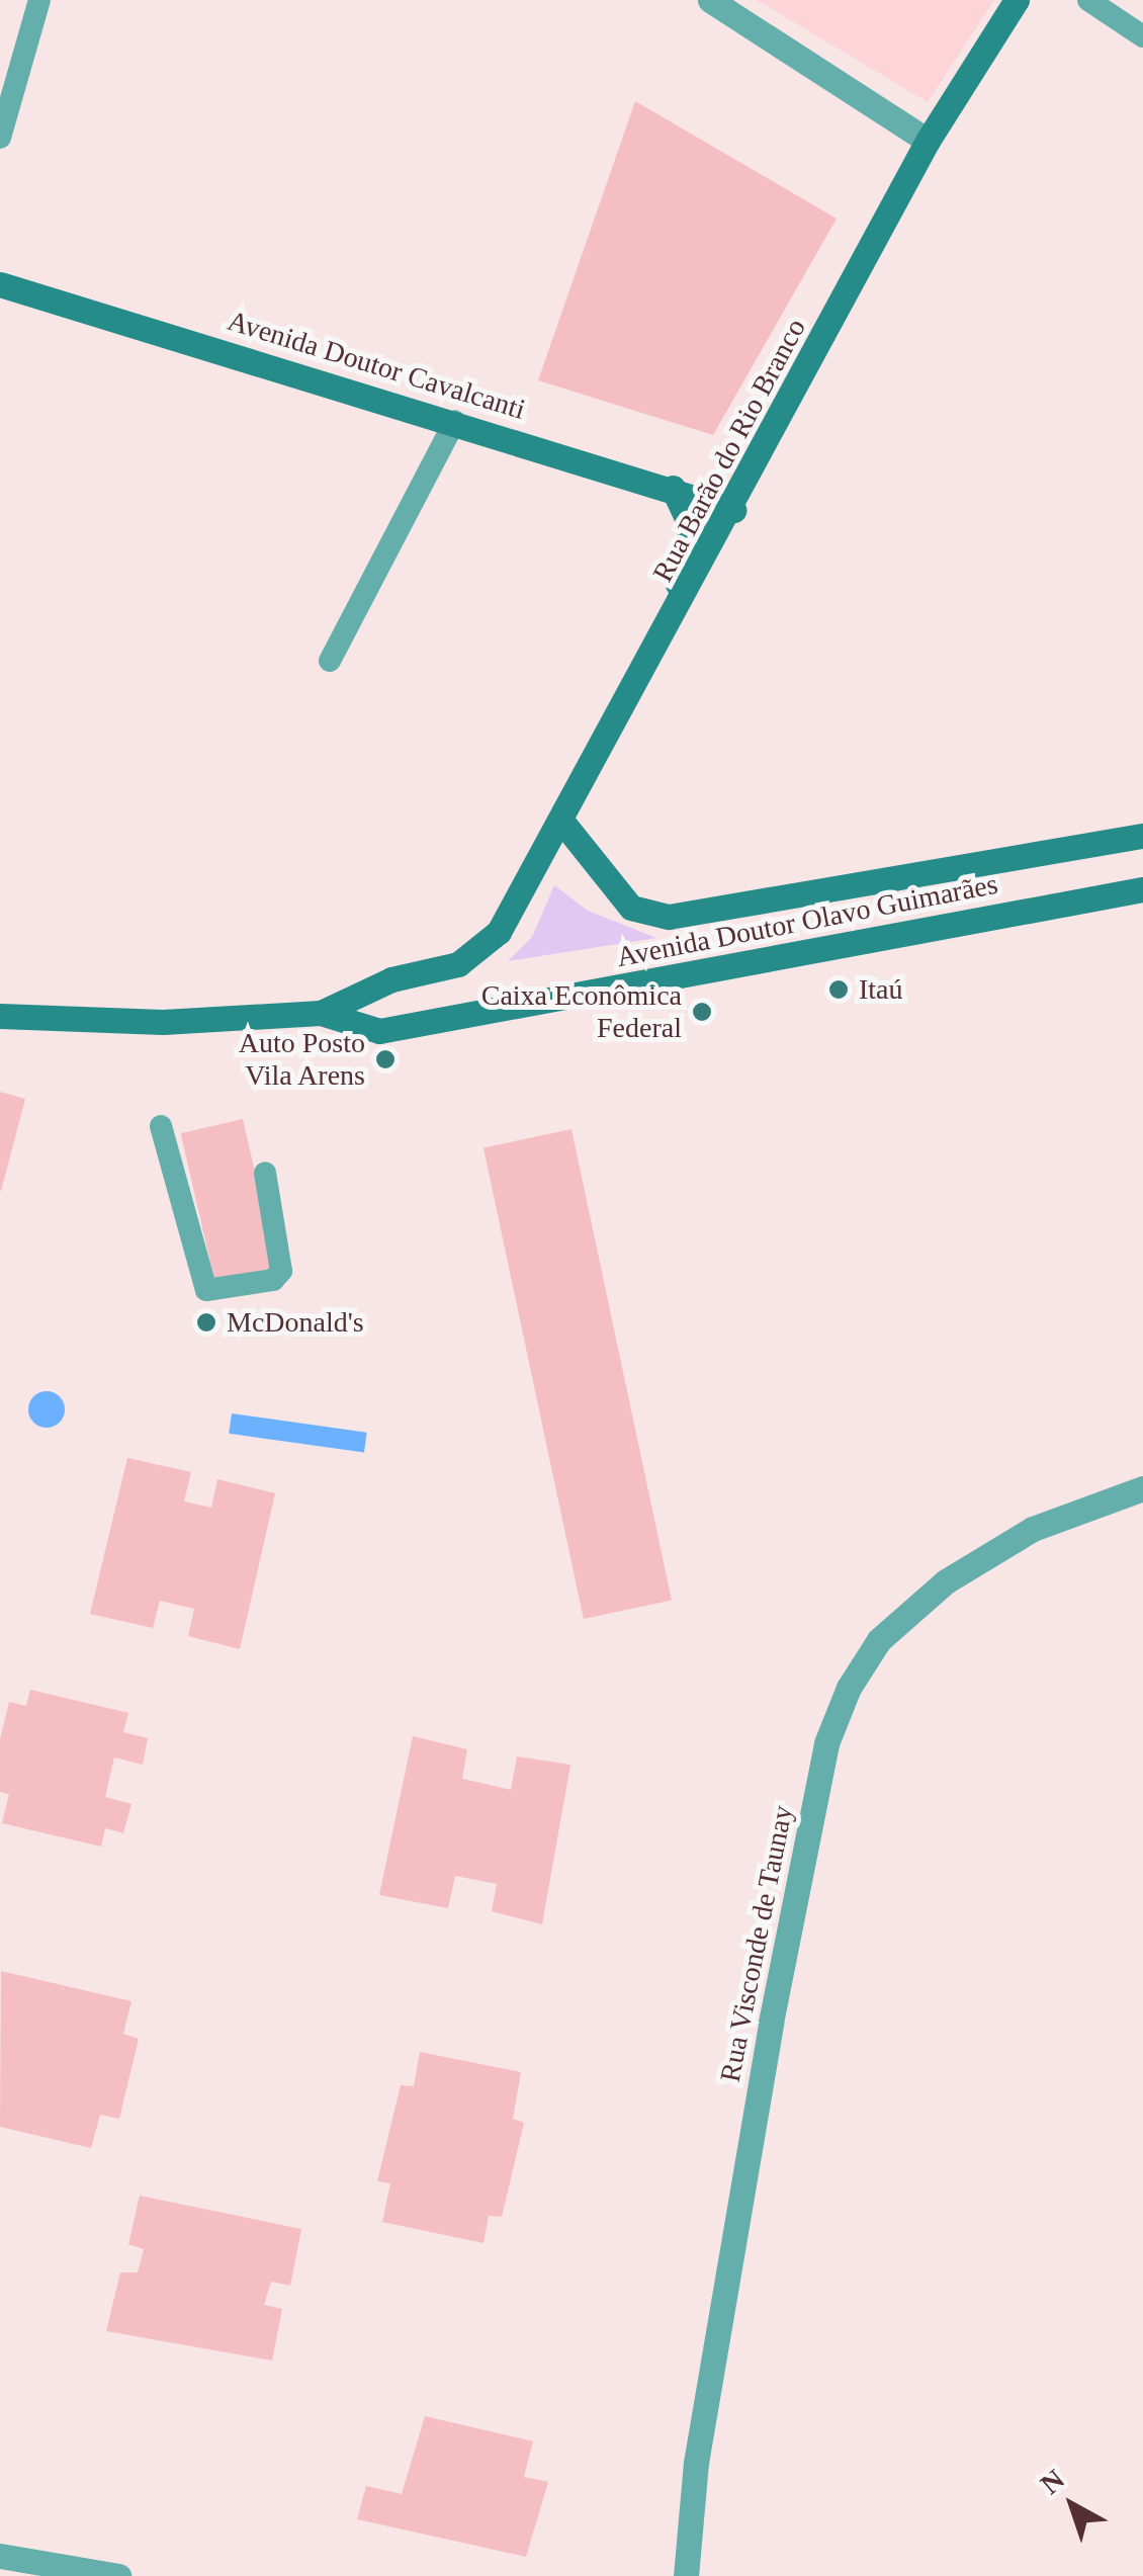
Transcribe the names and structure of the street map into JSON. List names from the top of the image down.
{
  "streets": {
    "main road": ["Avenida Doutor Cavalcanti", "Rua Barão do Rio Branco", "Avenida Doutor Olavo Guimarães"],
    "street": ["Rua Visconde de Taunay"]
  },
  "crossings": [
    ["Avenida Doutor Cavalcanti", "Rua Barão do Rio Branco"],
    ["Rua Barão do Rio Branco", "Avenida Doutor Olavo Guimarães"]
  ],
  "places": [
    "Itaú",
    "Caixa Econômica Federal",
    "Auto Posto Vila Arens",
    "McDonald's"
  ],
  "north": "top left"
}
